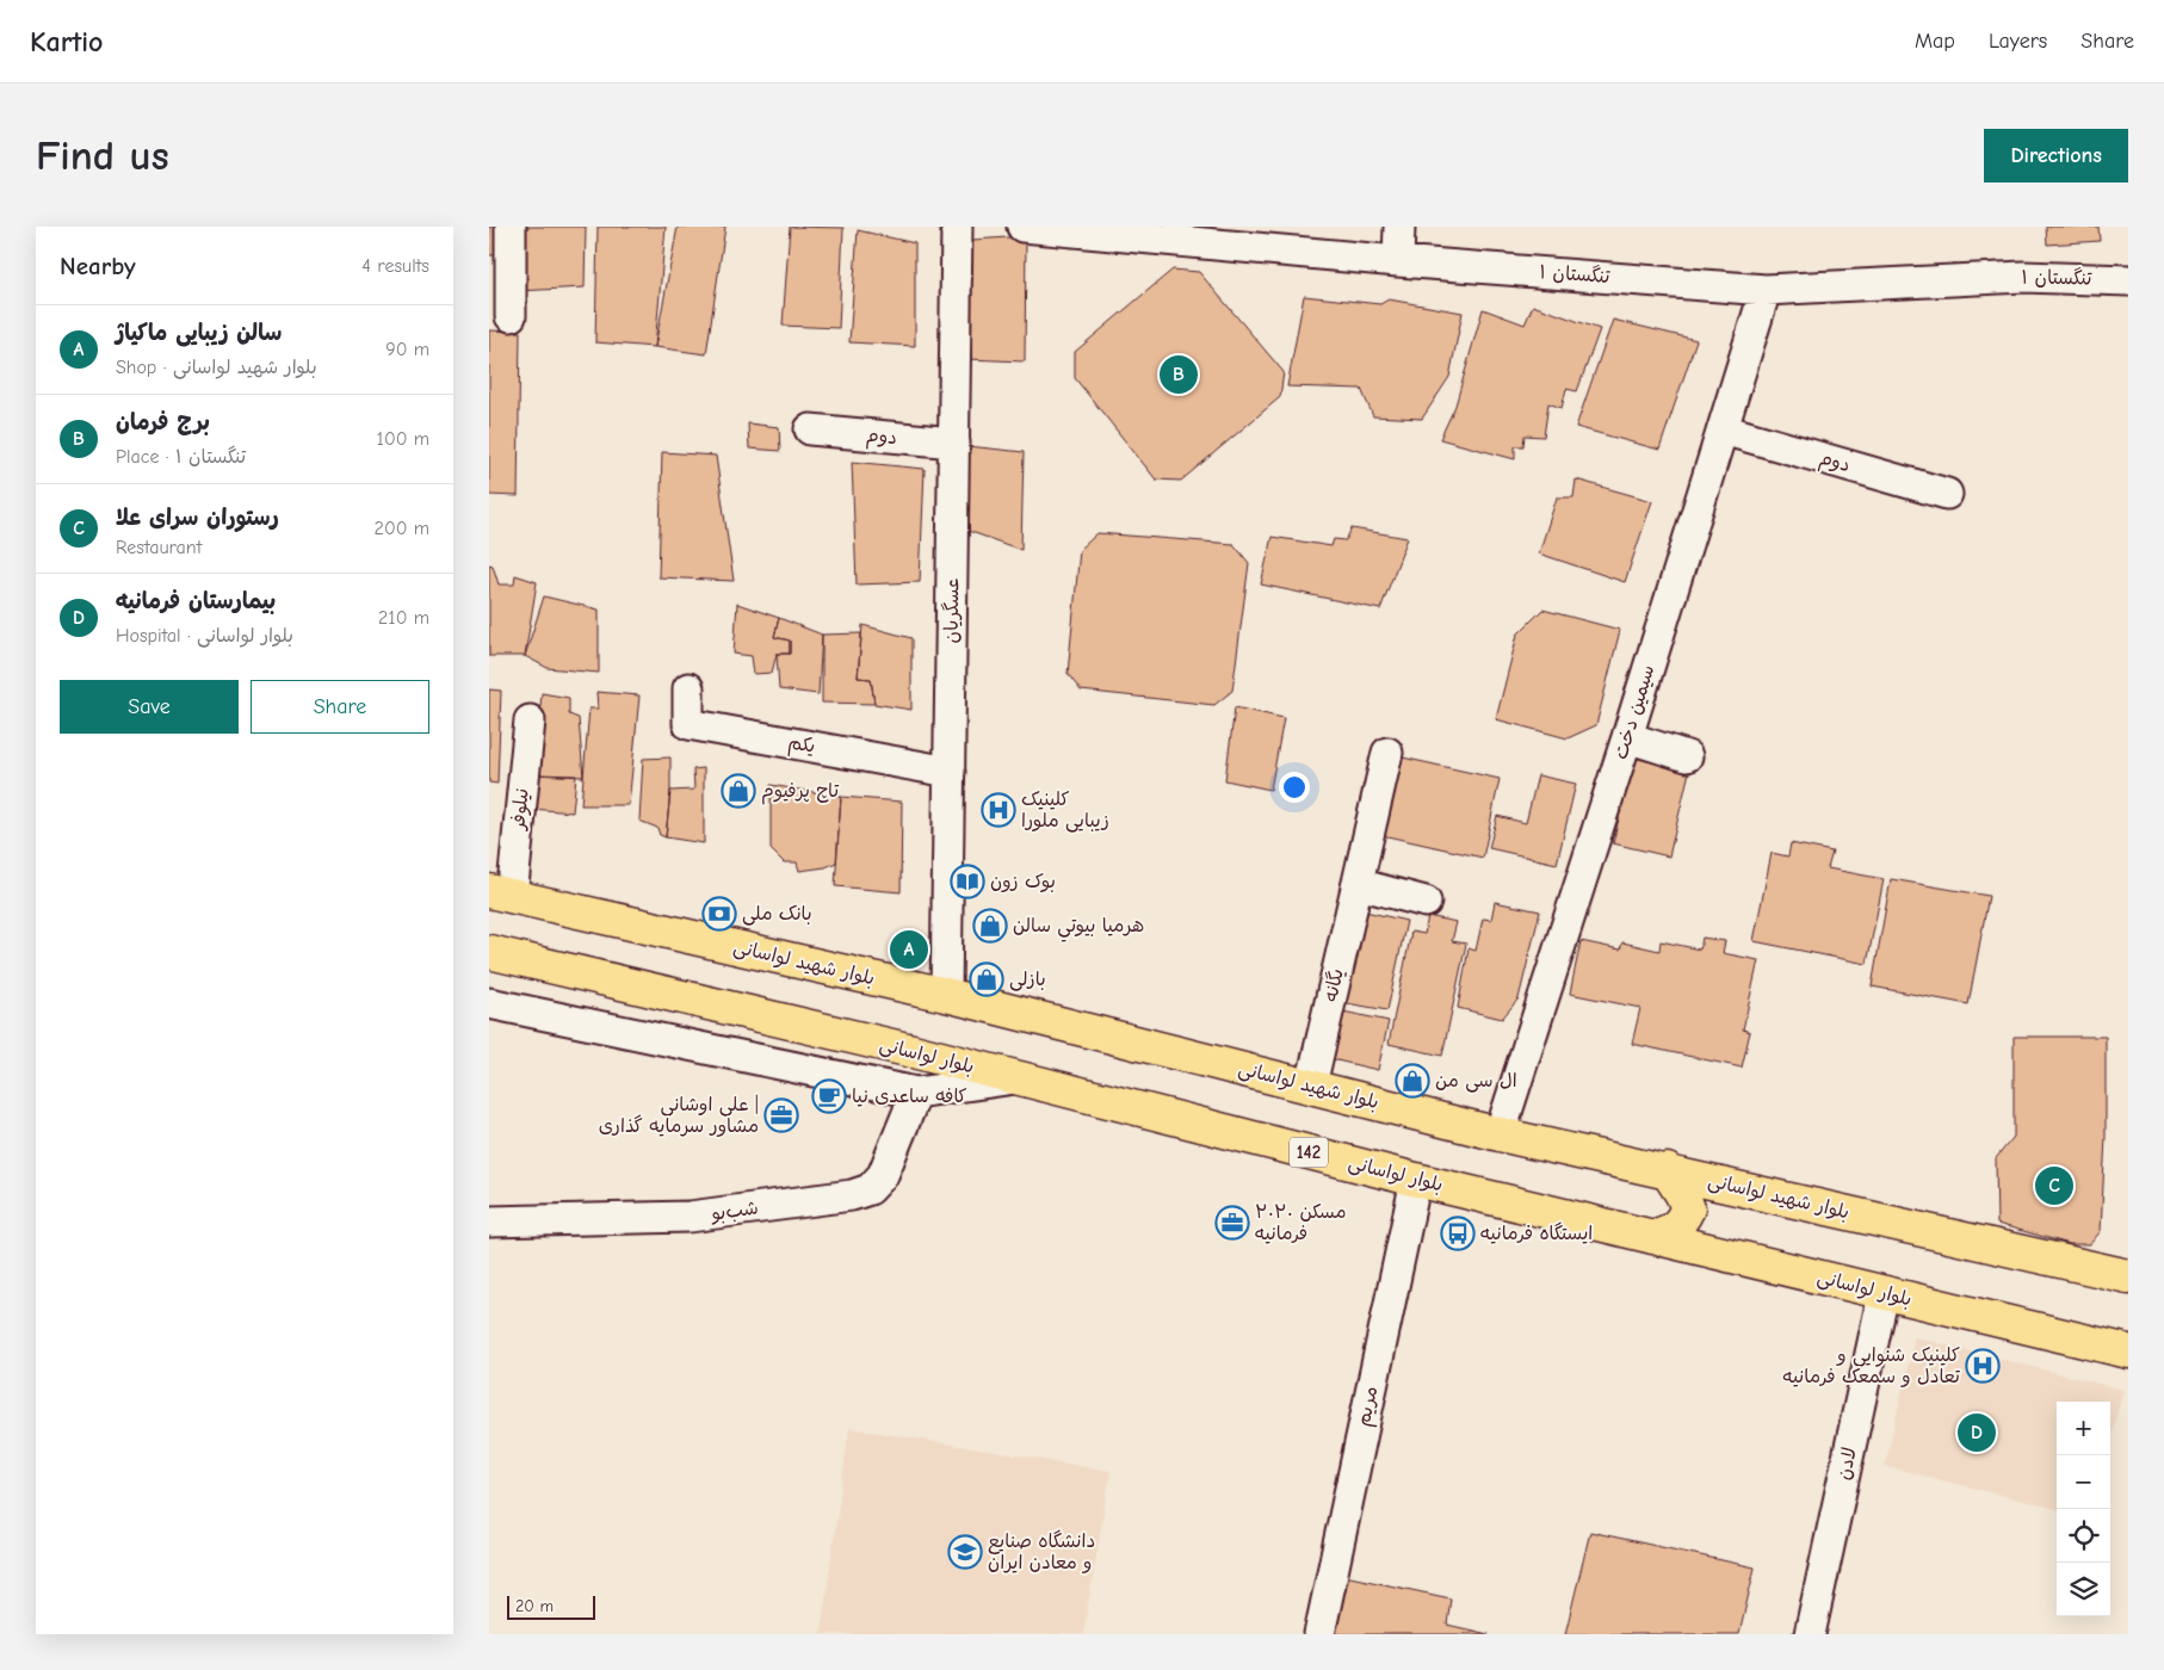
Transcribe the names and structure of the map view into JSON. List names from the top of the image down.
{
  "streets": {
    "main road": ["بلوار شهید لواسانی", "بلوار لواسانی", "142"],
    "street": [
      "تنگستان ۱",
      "دوم",
      "عسگریان",
      "سیمین دخت",
      "یکم",
      "نیلوفر",
      "یگانه",
      "شب‌بو",
      "مریم",
      "لادن"
    ]
  },
  "crossings": [
    ["تنگستان ۱", "سیمین دخت"],
    ["دوم", "عسگریان"],
    ["دوم", "سیمین دخت"],
    ["عسگریان", "یکم"],
    ["عسگریان", "بلوار شهید لواسانی"],
    ["سیمین دخت", "بلوار شهید لواسانی"],
    ["نیلوفر", "بلوار شهید لواسانی"],
    ["بلوار شهید لواسانی", "یگانه"],
    ["بلوار لواسانی", "مریم"],
    ["بلوار لواسانی", "لادن"]
  ],
  "places": {
    "shop": [
      "تاچ پرفيوم",
      "هرميا بيوتي سالن",
      "بازلی",
      "ال سی من"
    ],
    "hospital": ["کلینیک زیبایی ملورا", "کلینیک شنوایی و تعادل و سمعک فرمانیه"],
    "library": ["بوک زون"],
    "bank": ["بانک ملی"],
    "cafe": ["کافه ساعدی نیا"],
    "office": ["علی اوشانی | مشاور سرمایه گذاری", "مسکن ۲۰۲۰ فرمانیه"],
    "bus stop": ["ایستگاه فرمانیه"],
    "school or university": ["دانشگاه صنایع و معادن ایران"]
  },
  "scale_bar": "20 m",
  "page": {
    "header": "Kartio",
    "nav": ["Map", "Layers", "Share"],
    "buttons": [
      "Directions",
      ["Save", "Share"]
    ],
    "title": "Find us",
    "heading": ["Nearby", "4 results"],
    "list": [
      {
        "mark": "A",
        "name": "سالن زیبایی ماکیاژ",
        "note": "Shop · بلوار شهید لواسانی",
        "value": "90 m"
      },
      {
        "mark": "B",
        "name": "برج فرمان",
        "note": "Place · تنگستان ۱",
        "value": "100 m"
      },
      {
        "mark": "C",
        "name": "رستوران سرای علا",
        "note": "Restaurant",
        "value": "200 m"
      },
      {
        "mark": "D",
        "name": "بیمارستان فرمانیه",
        "note": "Hospital · بلوار لواسانی",
        "value": "210 m"
      }
    ],
    "pins": [
      "B",
      "A",
      "C",
      "D"
    ],
    "map_buttons": ["+", "−"],
    "scale": "20 m"
  }
}
